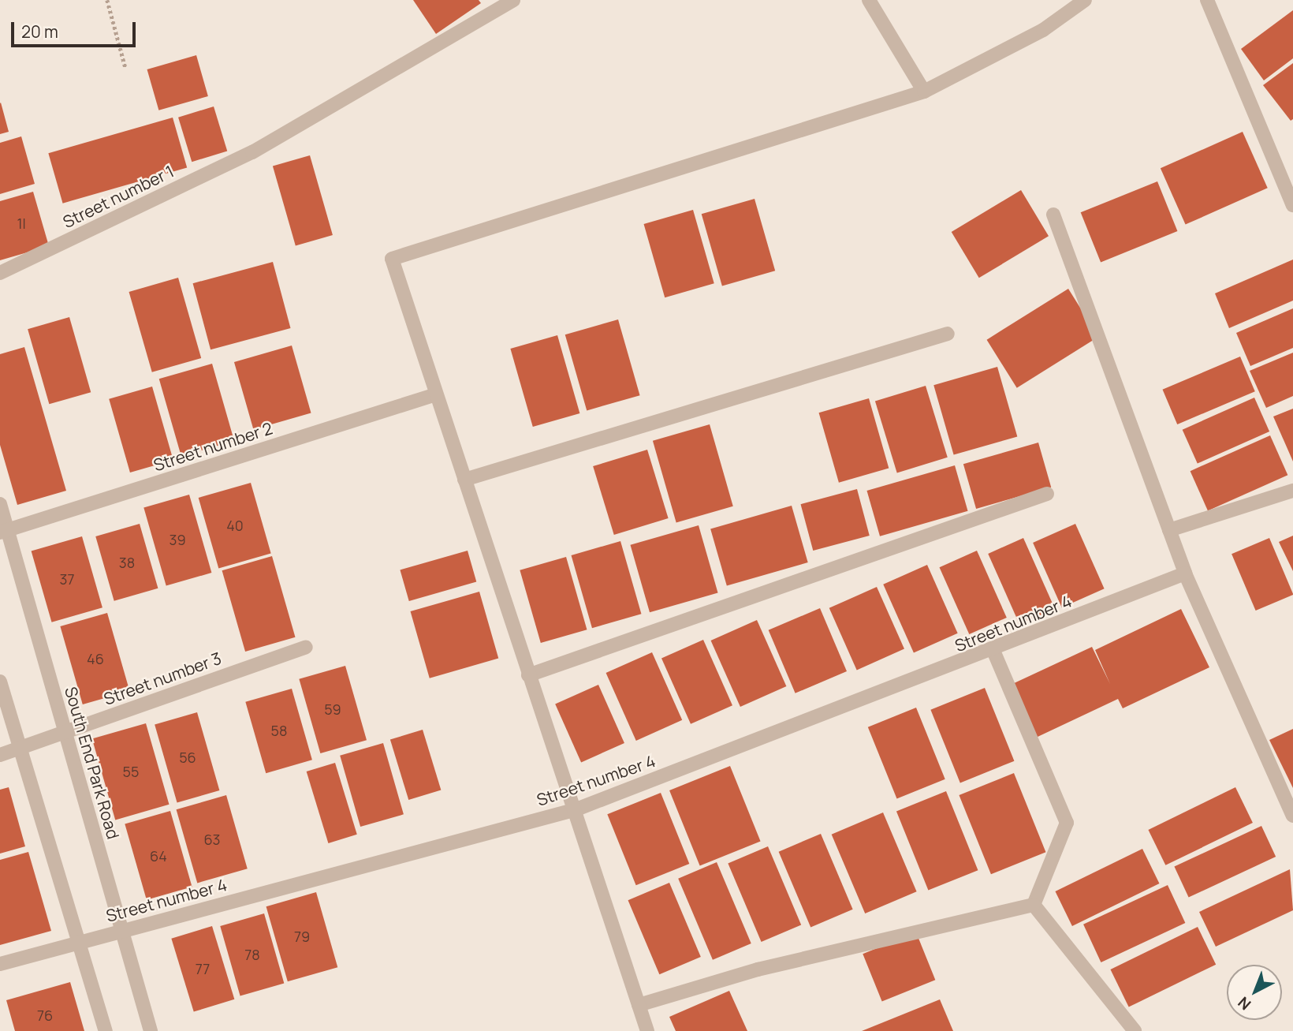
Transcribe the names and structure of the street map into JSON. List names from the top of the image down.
{
  "streets": {
    "street": [
      "Street number 1",
      "Street number 2",
      "Street number 4",
      "Street number 3",
      "South End Park Road"
    ]
  },
  "crossings": [
    ["Street number 2", "South End Park Road"],
    ["Street number 4", "South End Park Road"],
    ["Street number 3", "South End Park Road"]
  ],
  "house_numbers": [
    "1I",
    "40",
    "39",
    "38",
    "37",
    "46",
    "59",
    "58",
    "56",
    "55",
    "63",
    "64",
    "79",
    "78",
    "77",
    "76"
  ],
  "scale_bar": "20 m",
  "north": "bottom left"
}
